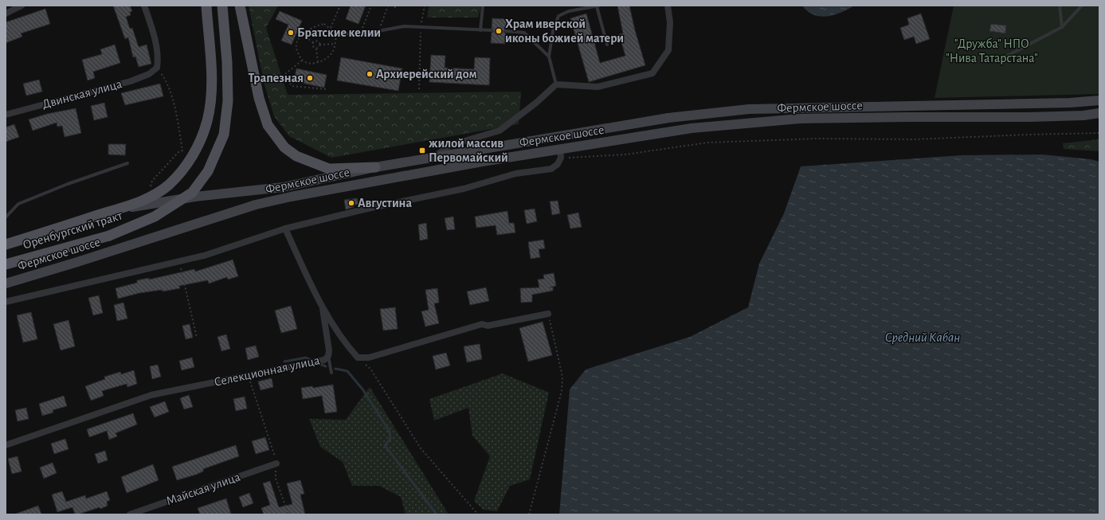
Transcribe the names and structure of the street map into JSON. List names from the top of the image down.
{
  "streets": {
    "main road": ["Фермское шоссе", "Оренбургский тракт"],
    "street": ["Двинская улица", "Селекционная улица", "Майская улица"]
  },
  "crossings": [
    ["Фермское шоссе", "Оренбургский тракт"]
  ],
  "water": ["Средний Кабан"],
  "parks": ["\"Дружба\" НПО \"Нива Татарстана\""],
  "places": {
    "other": [
      "Храм иверской иконы божией матери",
      "Братские келии",
      "Архиерейский дом",
      "Трапезная",
      "Августина"
    ],
    "transit": ["жилой массив Первомайский"]
  }
}
